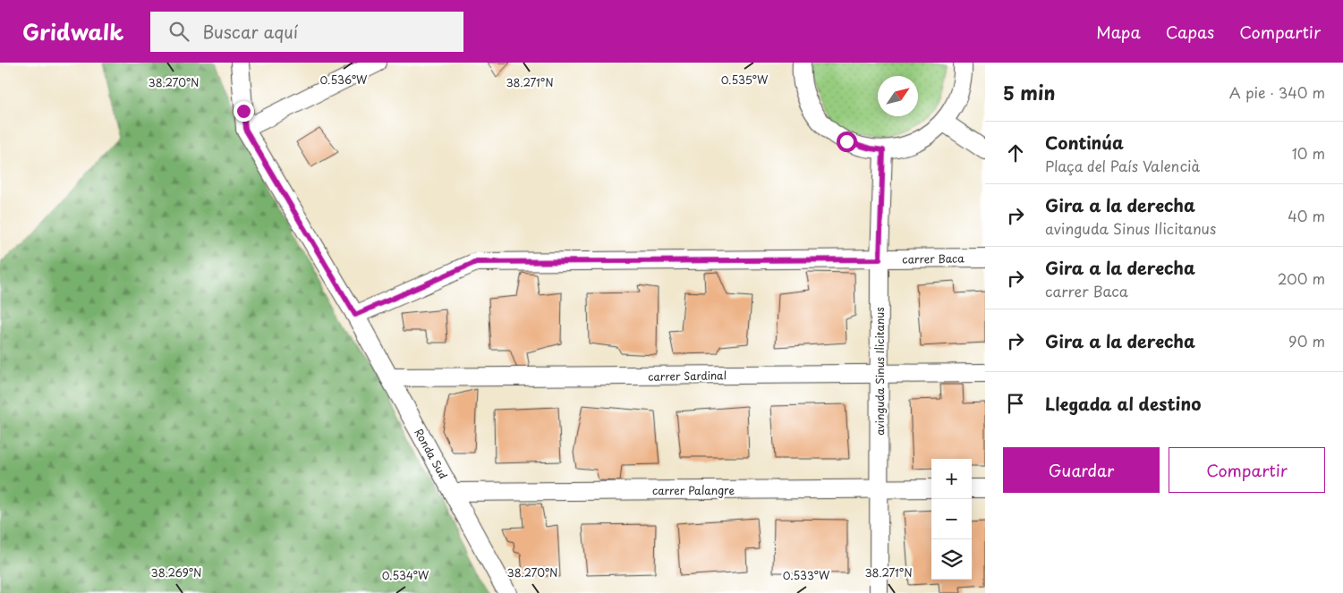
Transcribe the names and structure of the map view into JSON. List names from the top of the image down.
{
  "streets": {
    "street": [
      "carrer Baca",
      "avinguda Sinus Ilicitanus",
      "carrer Sardinal",
      "Ronda Sud",
      "carrer Palangre"
    ]
  },
  "crossings": [
    ["carrer Baca", "avinguda Sinus Ilicitanus"],
    ["carrer Baca", "Ronda Sud"],
    ["avinguda Sinus Ilicitanus", "carrer Sardinal"],
    ["avinguda Sinus Ilicitanus", "carrer Palangre"],
    ["carrer Sardinal", "Ronda Sud"],
    ["Ronda Sud", "carrer Palangre"]
  ],
  "north": "top right",
  "page": {
    "header": "Gridwalk",
    "search": "Buscar aquí",
    "nav": ["Mapa", "Capas", "Compartir"],
    "heading": ["5 min", "A pie · 340 m"],
    "list": [
      ["Continúa", "Plaça del País Valencià", "10 m"],
      ["Gira a la derecha", "avinguda Sinus Ilicitanus", "40 m"],
      ["Gira a la derecha", "carrer Baca", "200 m"],
      ["Gira a la derecha", "90 m"],
      "Llegada al destino"
    ],
    "buttons": ["Guardar", "Compartir"],
    "map_buttons": ["+", "−"]
  },
  "coordinates": [
    "0.535°W",
    "0.536°W",
    "38.270°N",
    "38.271°N",
    "38.269°N",
    "0.534°W",
    "0.533°W"
  ]
}
